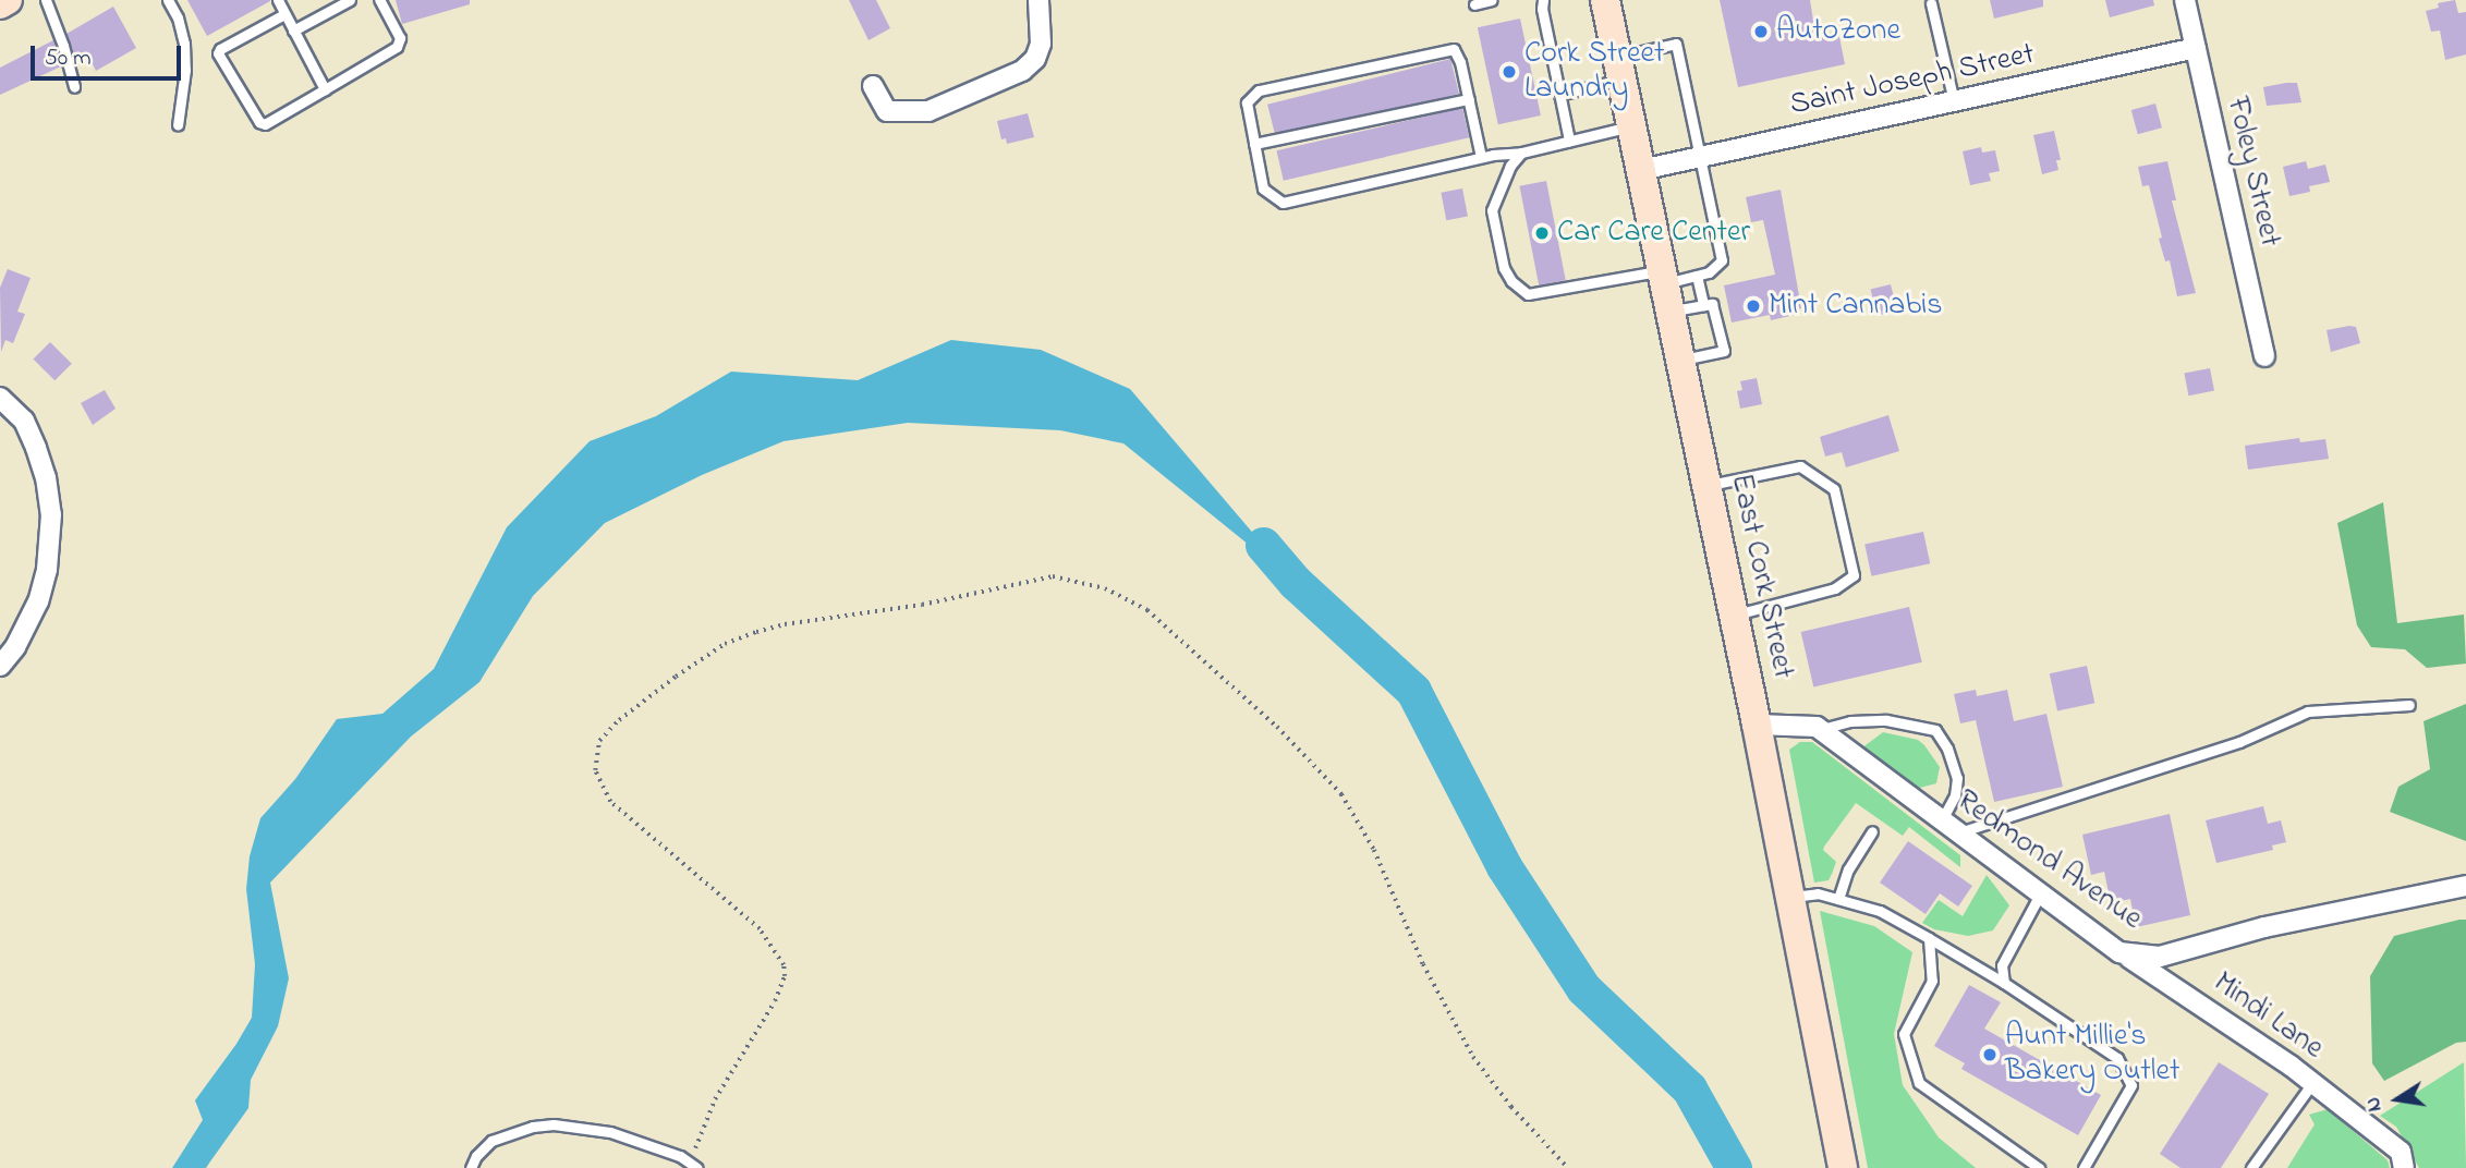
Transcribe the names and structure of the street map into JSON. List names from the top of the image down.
{
  "streets": {
    "street": [
      "Saint Joseph Street",
      "Foley Street",
      "East Cork Street",
      "Redmond Avenue",
      "Mindi Lane"
    ]
  },
  "crossings": [
    ["Saint Joseph Street", "Foley Street"],
    ["Saint Joseph Street", "East Cork Street"],
    ["Redmond Avenue", "Mindi Lane"]
  ],
  "places": [
    "AutoZone",
    "Cork Street Laundry",
    "Car Care Center",
    "Mint Cannabis",
    "Aunt Millie's Bakery Outlet"
  ],
  "scale_bar": "50 m",
  "north": "left"
}
